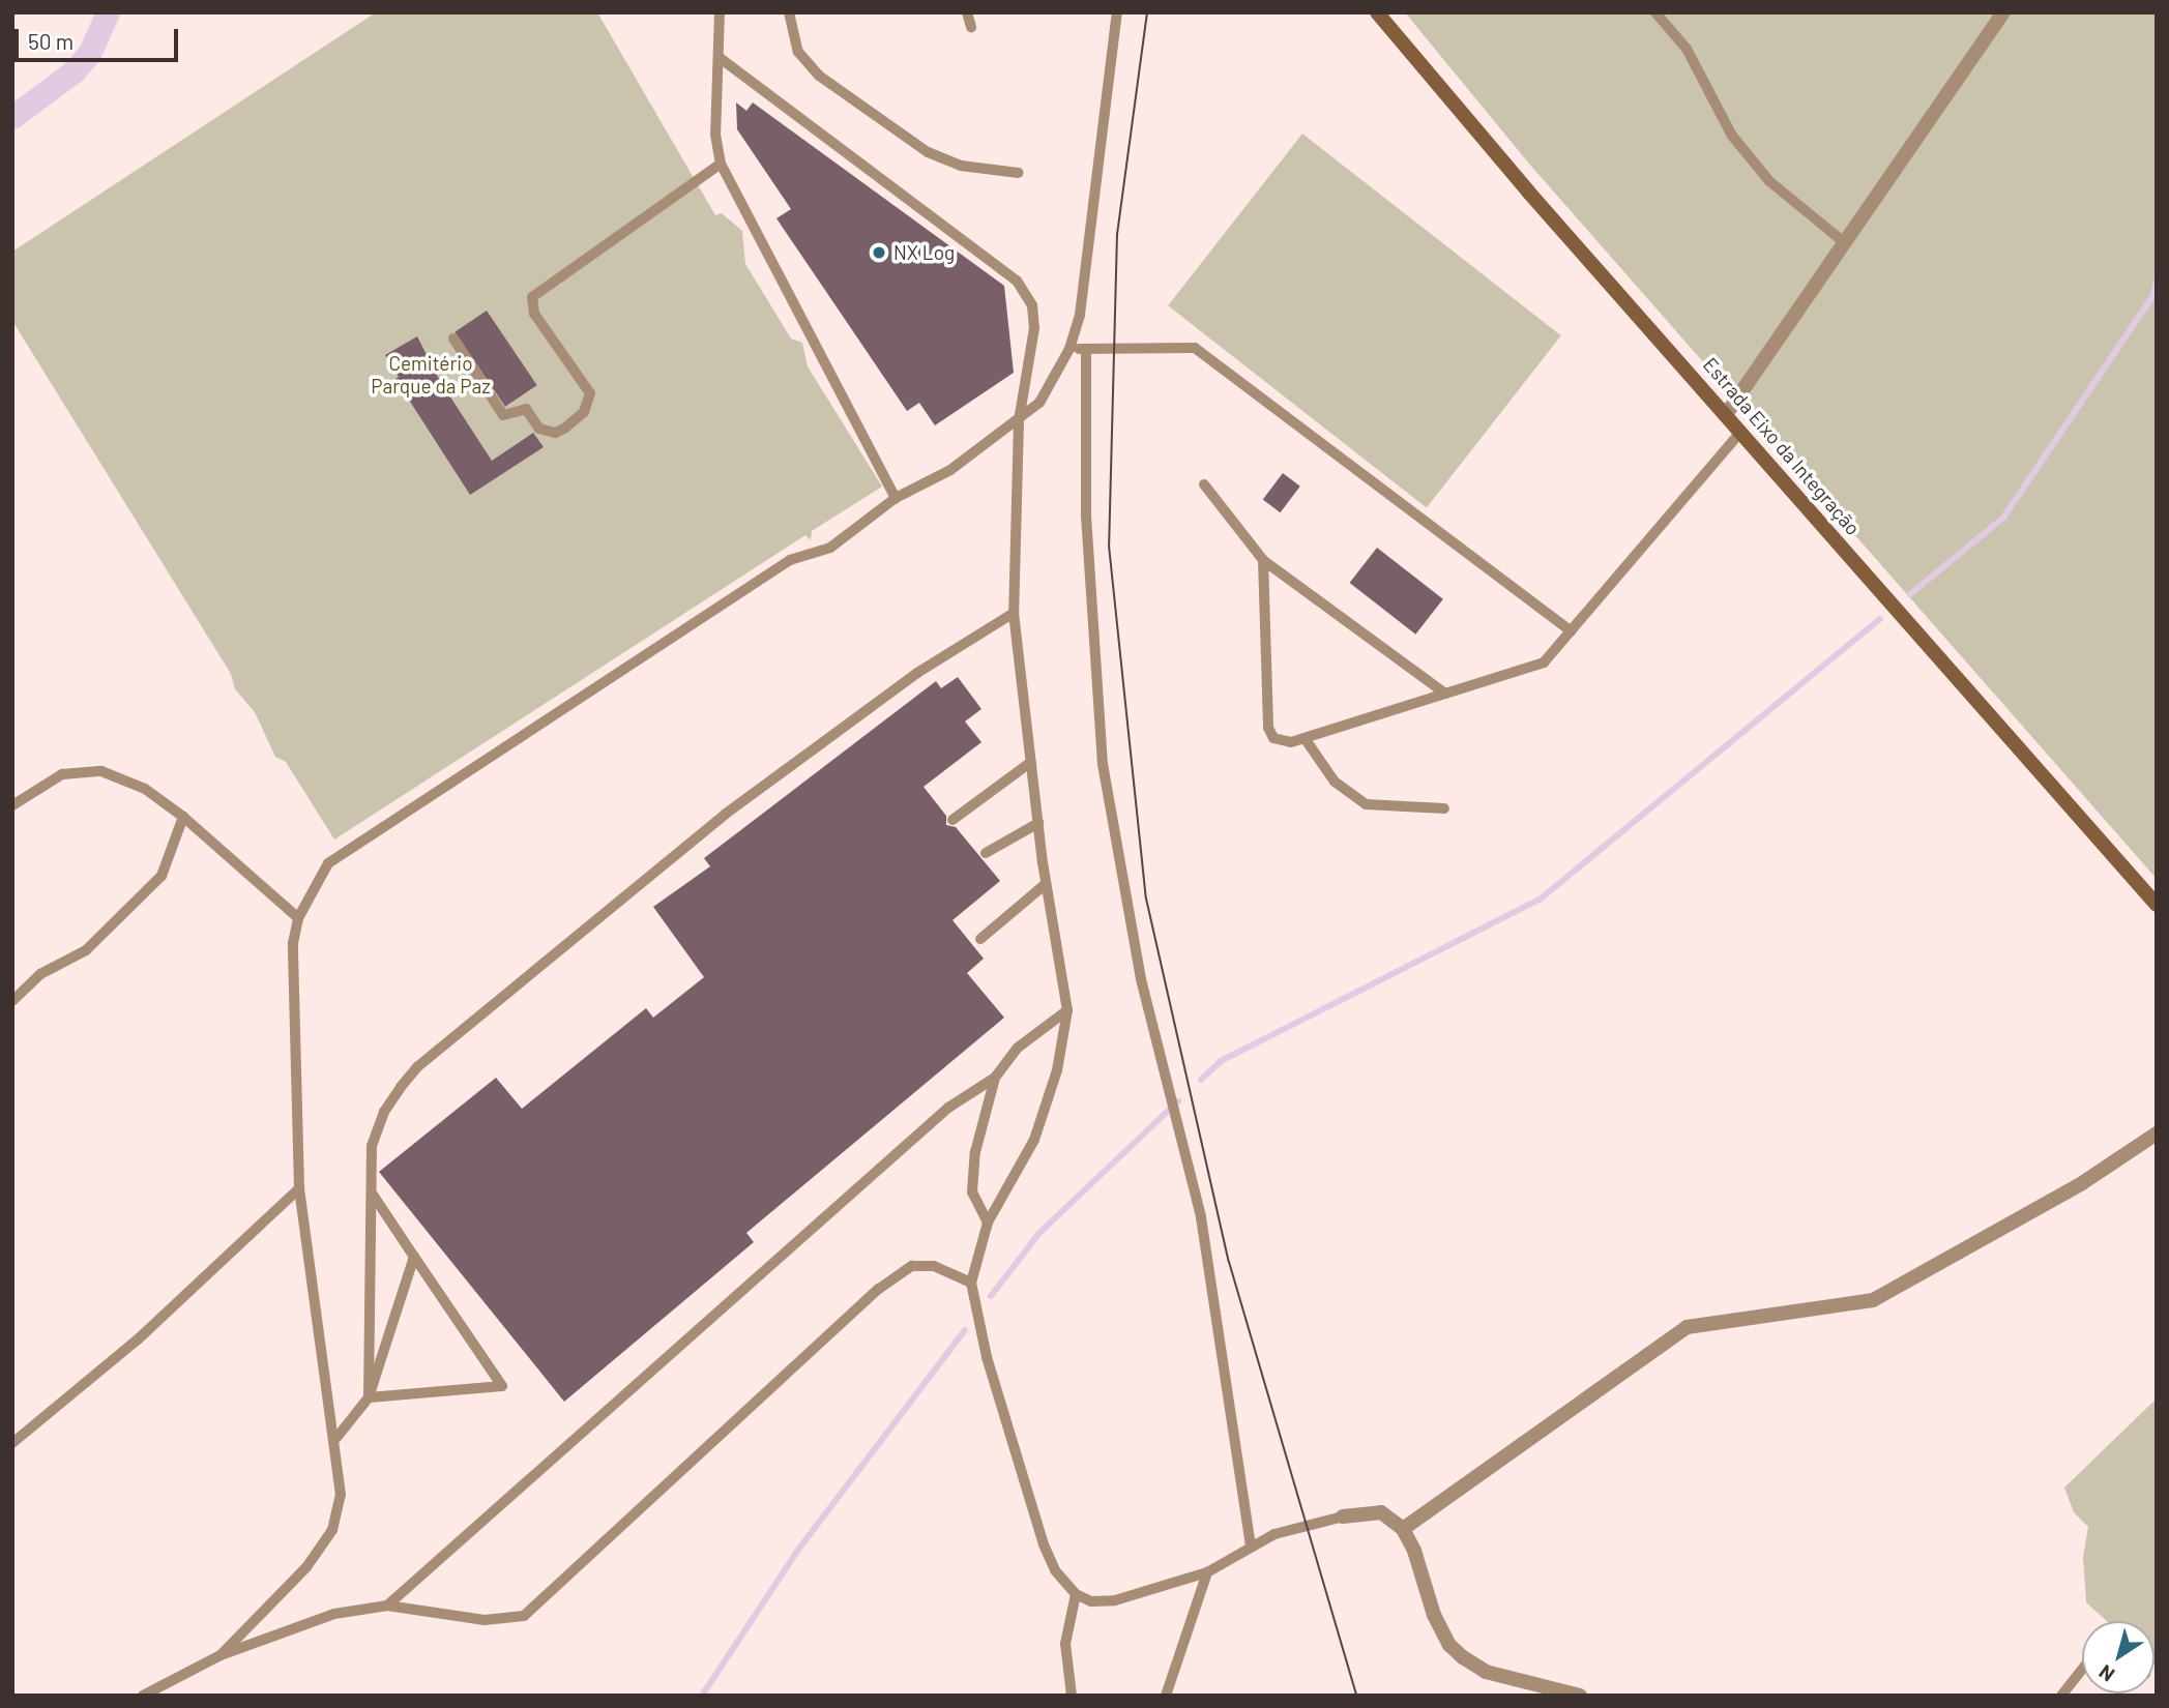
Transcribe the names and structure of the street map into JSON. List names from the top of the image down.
{
  "streets": {
    "main road": ["Estrada Eixo da Integração"]
  },
  "parks": ["Cemitério Parque da Paz"],
  "places": ["NX Log"],
  "scale_bar": "50 m",
  "north": "bottom left"
}
